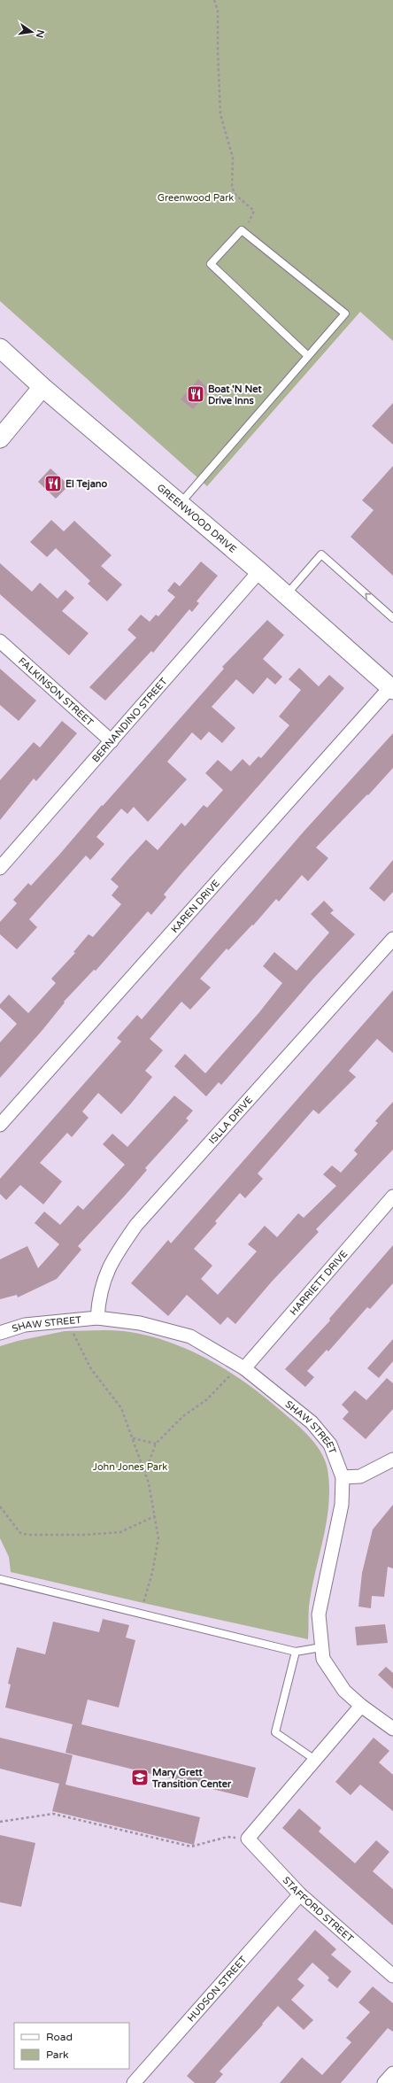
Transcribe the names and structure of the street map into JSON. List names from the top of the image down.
{
  "streets": {
    "main road": ["GREENWOOD DRIVE"],
    "street": [
      "FALKINSON STREET",
      "BERNANDINO STREET",
      "KAREN DRIVE",
      "ISLLA DRIVE",
      "HARRIETT DRIVE",
      "SHAW STREET",
      "STAFFORD STREET",
      "HUDSON STREET"
    ]
  },
  "crossings": [
    ["GREENWOOD DRIVE", "BERNANDINO STREET"],
    ["GREENWOOD DRIVE", "KAREN DRIVE"],
    ["FALKINSON STREET", "BERNANDINO STREET"],
    ["ISLLA DRIVE", "SHAW STREET"],
    ["HARRIETT DRIVE", "SHAW STREET"],
    ["STAFFORD STREET", "HUDSON STREET"]
  ],
  "parks": ["Greenwood Park", "John Jones Park"],
  "places": {
    "restaurant": ["Boat 'N Net Drive Inns", "El Tejano"],
    "school or university": ["Mary Grett Transition Center"]
  },
  "legend": ["Road", "Park"],
  "north": "right"
}
